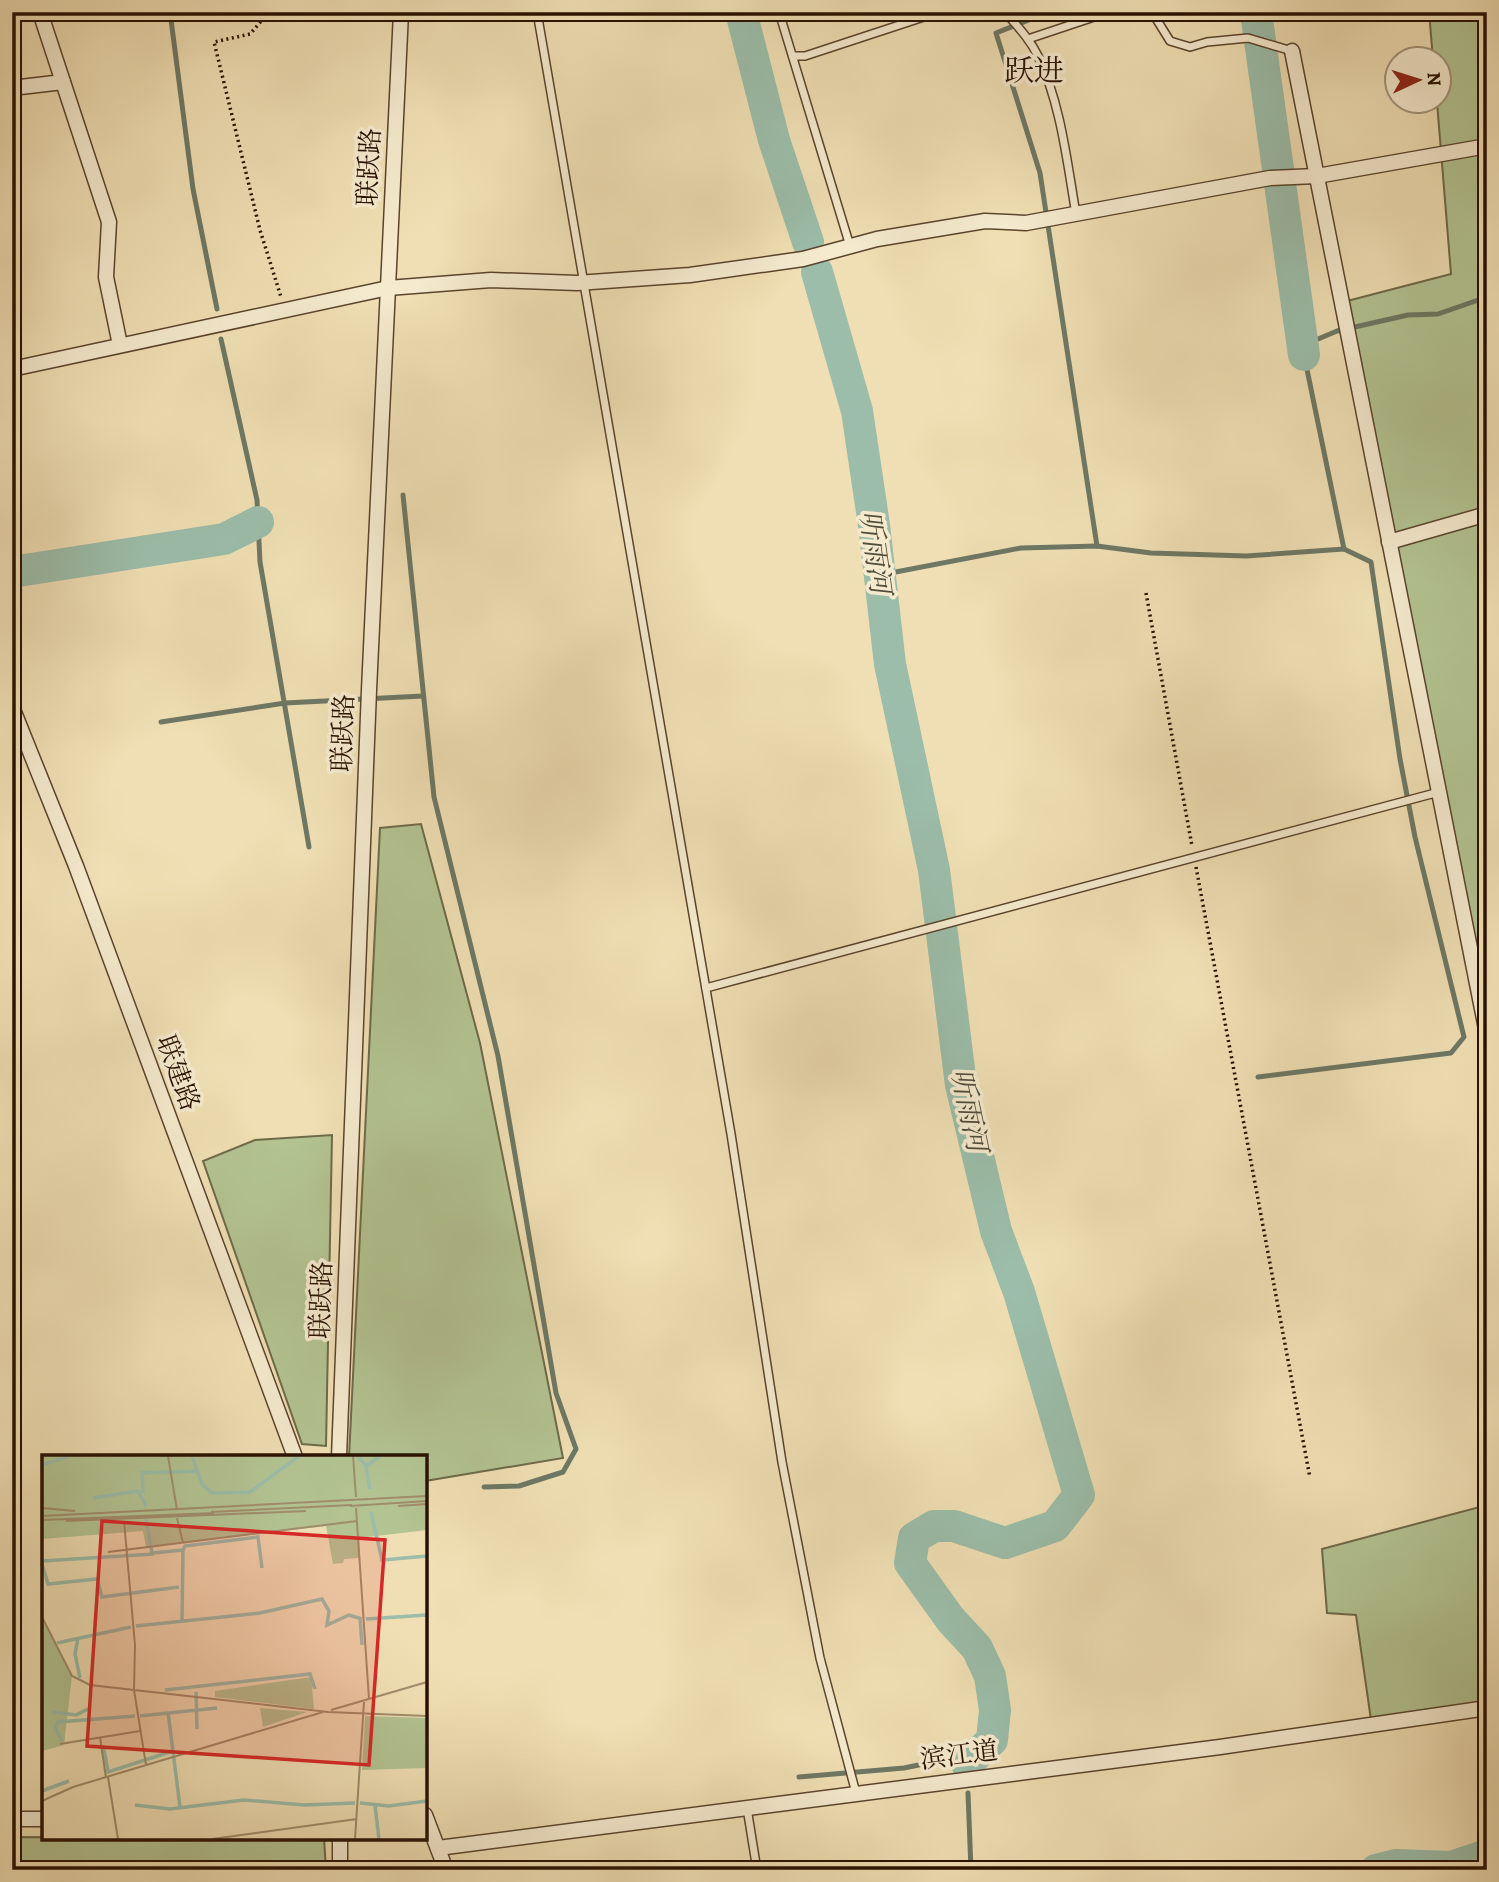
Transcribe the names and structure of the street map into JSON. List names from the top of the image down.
{
  "streets": {
    "street": ["联跃路", "联建路", "滨江道"]
  },
  "districts": ["跃进"],
  "water": ["听雨河"],
  "north": "right"
}
